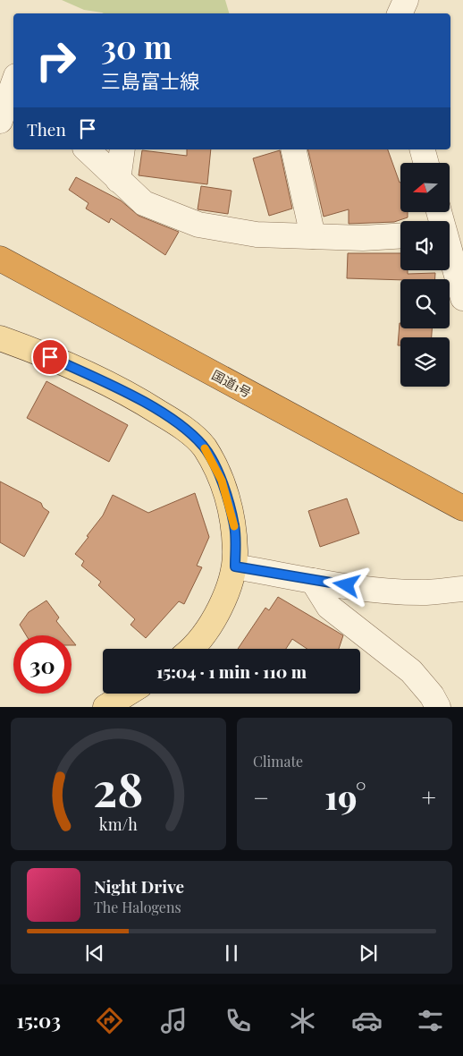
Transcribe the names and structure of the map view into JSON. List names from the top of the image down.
{
  "streets": {
    "highway": ["国道1号"]
  },
  "north": "left",
  "page": {
    "turn": ["30 m", "三島富士線"],
    "then": "Then",
    "limit": "30",
    "trip": "15:04 · 1 min · 110 m",
    "tile": "Climate",
    "heat": ["−", "19°", "+"],
    "song": ["Night Drive", "The Halogens"],
    "tabs": "15:03",
    "gauge": ["28", "km/h"]
  }
}
